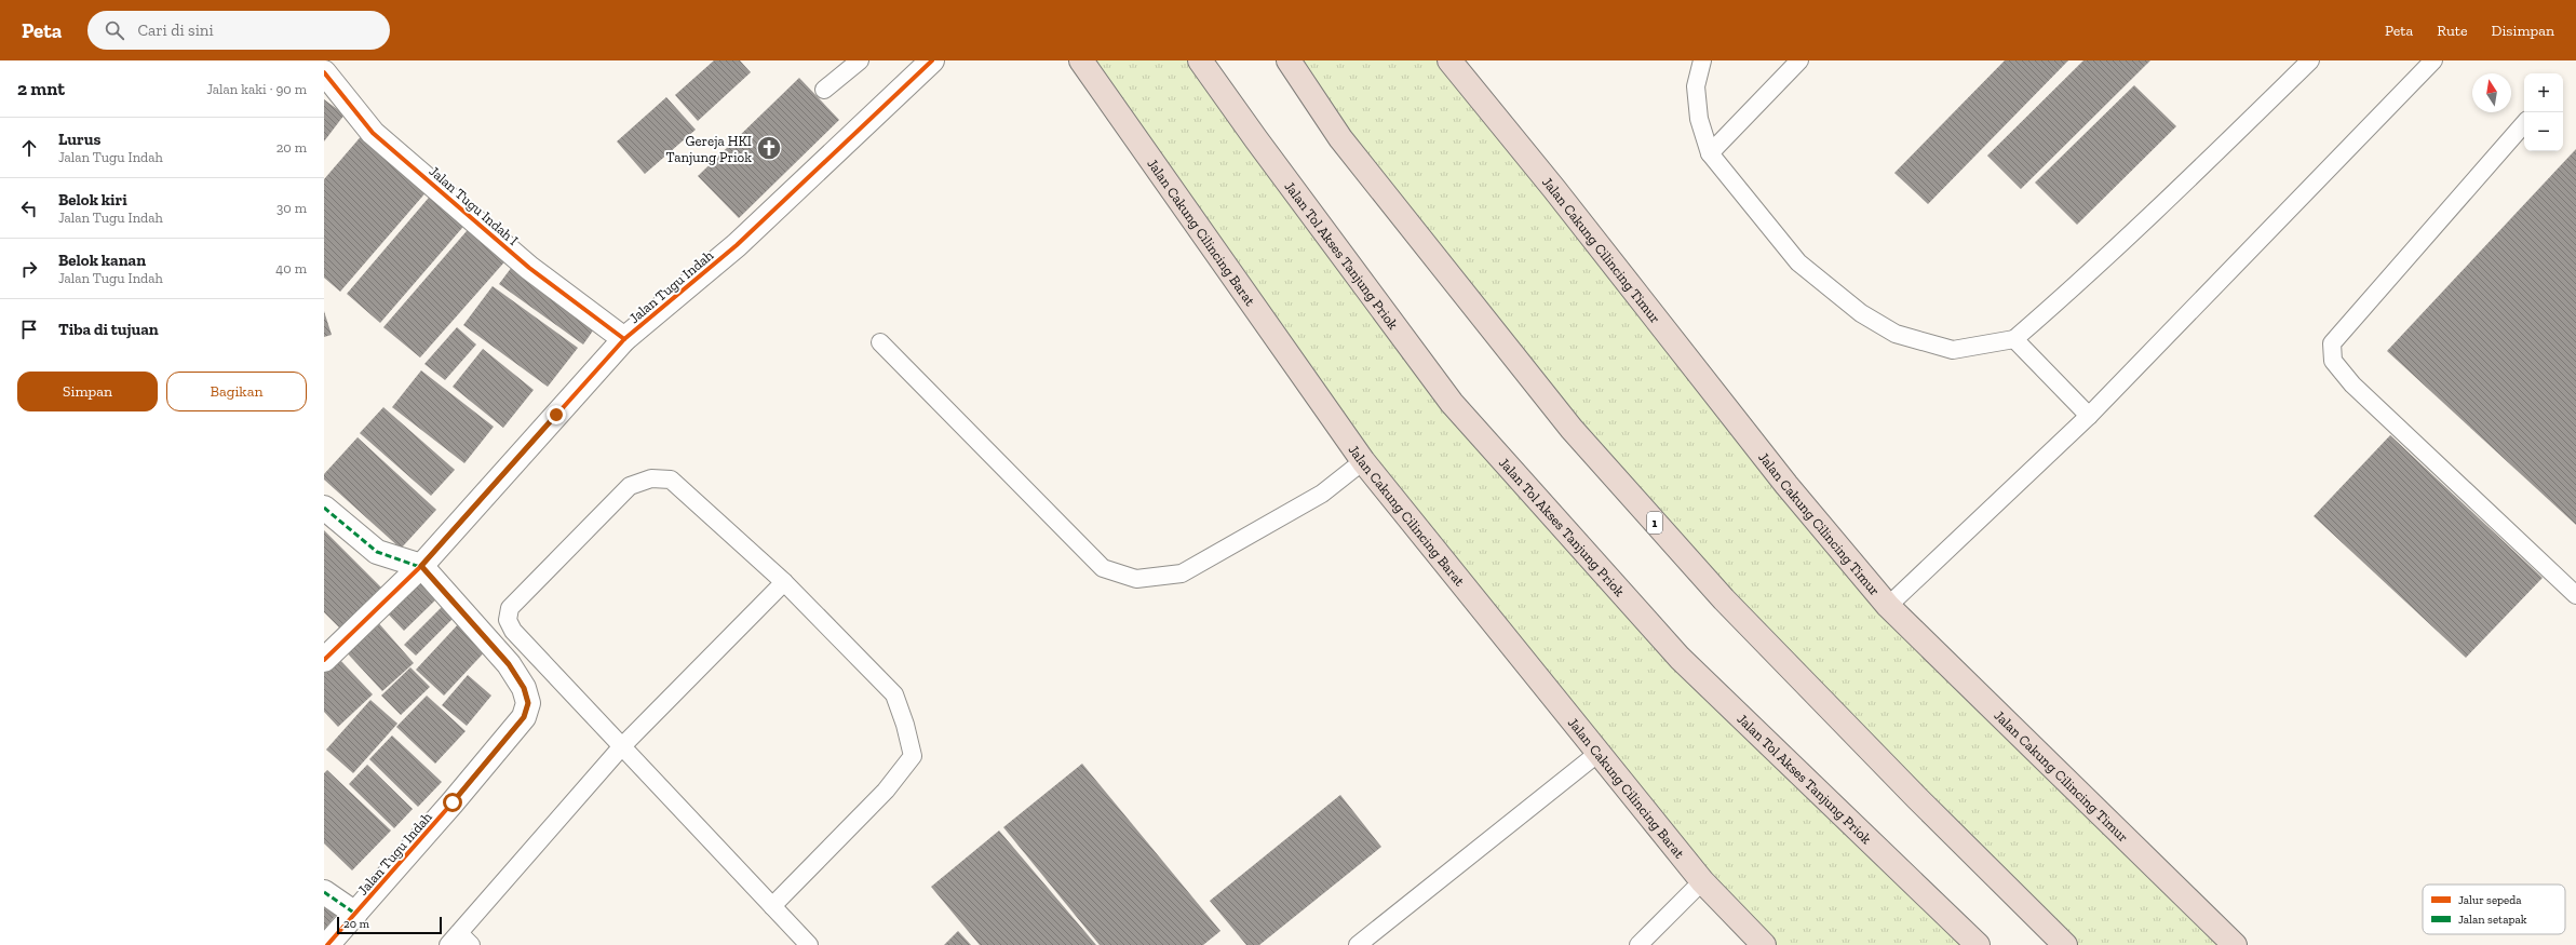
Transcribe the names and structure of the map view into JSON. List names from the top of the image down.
{
  "streets": {
    "highway": [
      "Jalan Cakung Cilincing Barat",
      "Jalan Cakung Cilincing Timur",
      "Jalan Tol Akses Tanjung Priok",
      "1"
    ],
    "street": ["Jalan Tugu Indah I", "Jalan Tugu Indah"]
  },
  "crossings": [
    ["Jalan Tugu Indah I", "Jalan Tugu Indah"]
  ],
  "places": {
    "church": ["Gereja HKI Tanjung Priok"]
  },
  "legend": ["Jalur sepeda", "Jalan setapak"],
  "scale_bar": "20 m",
  "north": "top",
  "page": {
    "header": "Peta",
    "search": "Cari di sini",
    "nav": ["Peta", "Rute", "Disimpan"],
    "heading": ["2 mnt", "Jalan kaki · 90 m"],
    "map_buttons": ["+", "−"],
    "list": [
      ["Lurus", "Jalan Tugu Indah", "20 m"],
      ["Belok kiri", "Jalan Tugu Indah", "30 m"],
      ["Belok kanan", "Jalan Tugu Indah", "40 m"],
      "Tiba di tujuan"
    ],
    "buttons": ["Simpan", "Bagikan"],
    "scale": "20 m"
  }
}
